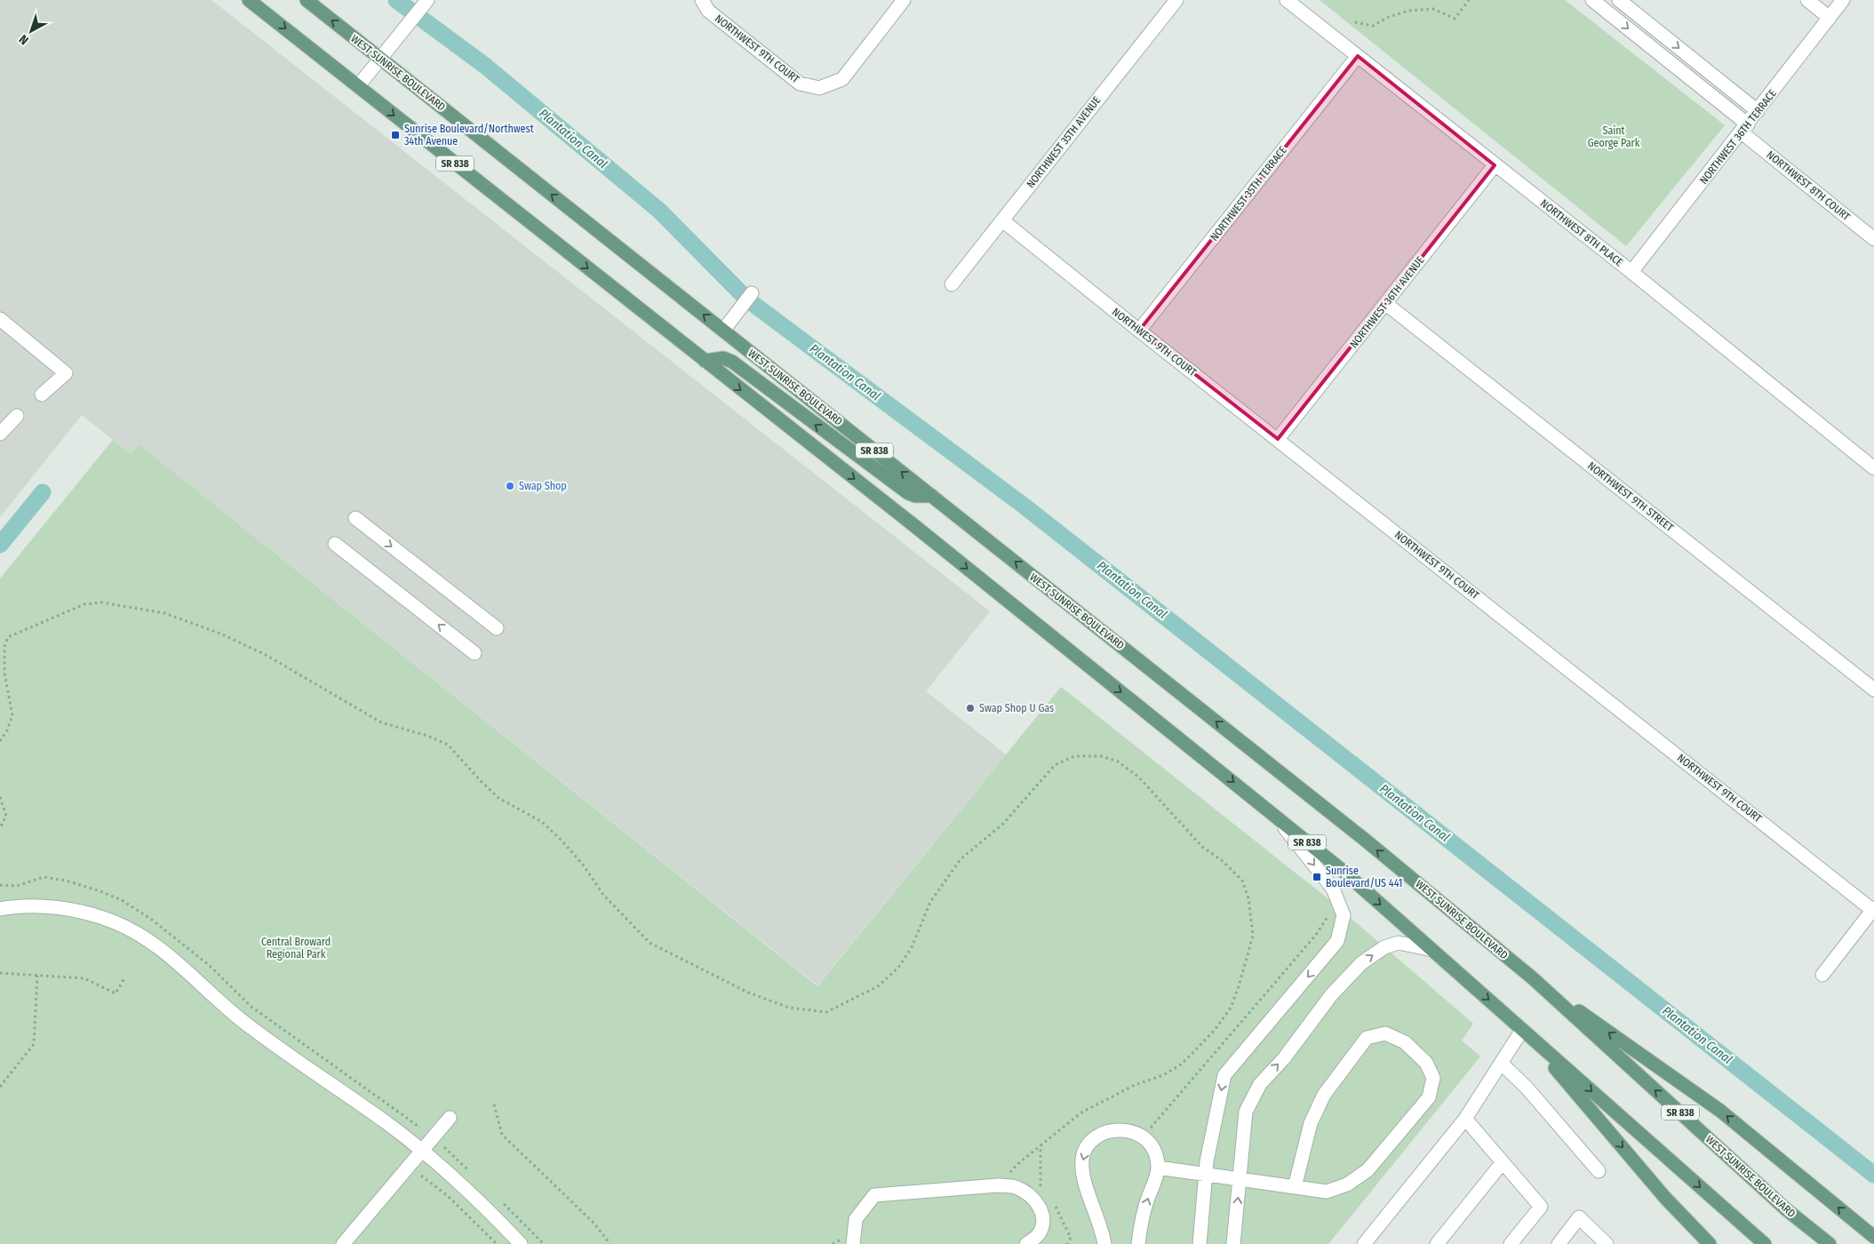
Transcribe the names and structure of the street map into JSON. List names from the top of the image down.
{
  "streets": {
    "main road": ["WEST SUNRISE BOULEVARD", "SR 838"],
    "street": [
      "NORTHWEST 9TH COURT",
      "NORTHWEST 36TH TERRACE",
      "NORTHWEST 35TH AVENUE",
      "NORTHWEST 8TH COURT",
      "NORTHWEST 35TH TERRACE",
      "NORTHWEST 8TH PLACE",
      "NORTHWEST 36TH AVENUE",
      "NORTHWEST 9TH STREET"
    ]
  },
  "crossings": [
    ["NORTHWEST 9TH COURT", "NORTHWEST 35TH AVENUE"],
    ["NORTHWEST 9TH COURT", "NORTHWEST 35TH TERRACE"],
    ["NORTHWEST 9TH COURT", "NORTHWEST 36TH AVENUE"],
    ["NORTHWEST 36TH TERRACE", "NORTHWEST 8TH COURT"],
    ["NORTHWEST 36TH TERRACE", "NORTHWEST 8TH PLACE"],
    ["NORTHWEST 35TH TERRACE", "NORTHWEST 8TH PLACE"],
    ["NORTHWEST 8TH PLACE", "NORTHWEST 36TH AVENUE"],
    ["NORTHWEST 36TH AVENUE", "NORTHWEST 9TH STREET"]
  ],
  "water": ["Plantation Canal"],
  "parks": ["Saint George Park", "Central Broward Regional Park"],
  "places": {
    "transit": ["Sunrise Boulevard/Northwest 34th Avenue", "Sunrise Boulevard/US 441"],
    "other": ["Swap Shop", "Swap Shop U Gas"]
  },
  "north": "bottom left"
}
